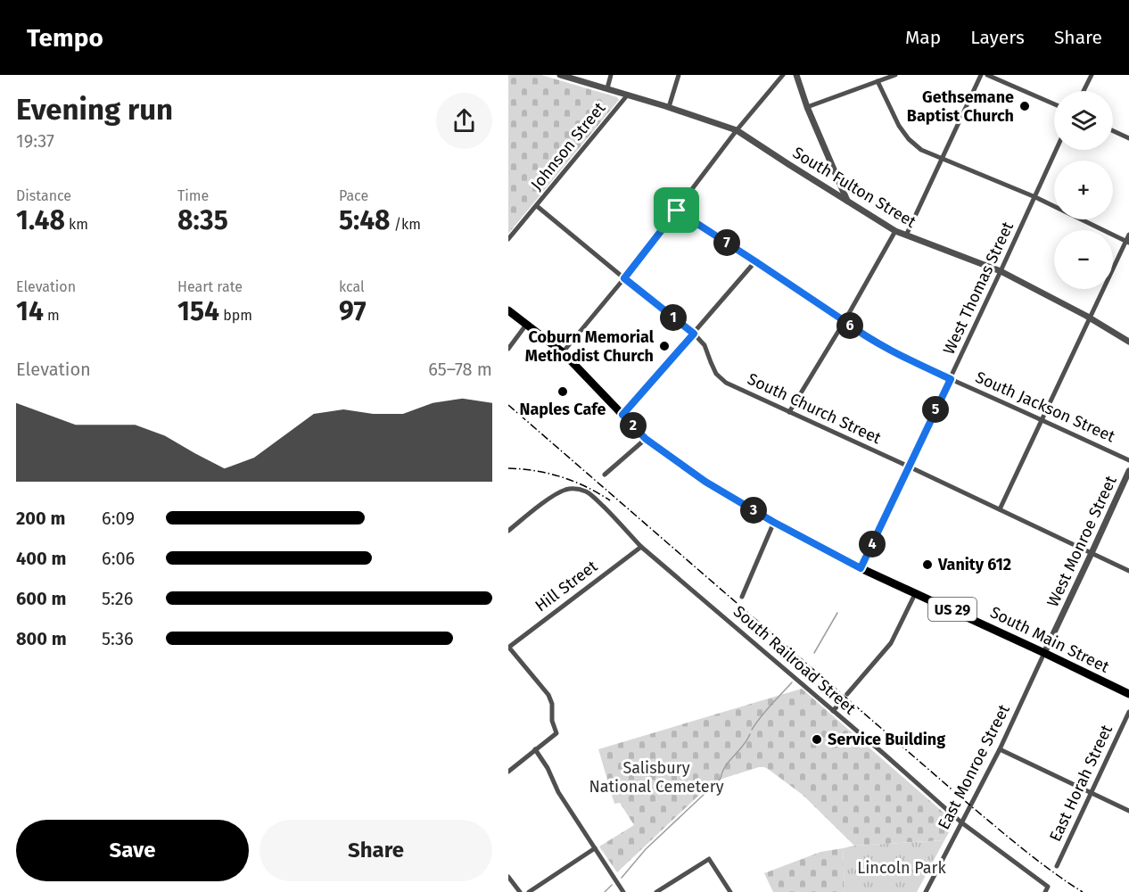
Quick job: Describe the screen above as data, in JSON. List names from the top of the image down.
{
  "streets": {
    "main road": ["US 29", "South Main Street"],
    "street": [
      "Johnson Street",
      "South Fulton Street",
      "West Thomas Street",
      "South Jackson Street",
      "South Church Street",
      "West Monroe Street",
      "Hill Street",
      "South Railroad Street",
      "East Monroe Street",
      "East Horah Street"
    ]
  },
  "crossings": [
    ["Johnson Street", "South Fulton Street"],
    ["Johnson Street", "South Church Street"],
    ["South Fulton Street", "West Thomas Street"],
    ["West Thomas Street", "South Jackson Street"],
    ["West Thomas Street", "South Church Street"],
    ["West Thomas Street", "South Main Street"],
    ["South Church Street", "West Monroe Street"],
    ["West Monroe Street", "South Main Street"],
    ["West Monroe Street", "East Monroe Street"],
    ["Hill Street", "South Railroad Street"],
    ["South Main Street", "East Monroe Street"],
    ["South Railroad Street", "East Monroe Street"]
  ],
  "parks": ["Salisbury National Cemetery", "Lincoln Park"],
  "places": [
    "Gethsemane Baptist Church",
    "Coburn Memorial Methodist Church",
    "Naples Cafe",
    "Vanity 612",
    "Service Building"
  ],
  "page": {
    "header": "Tempo",
    "nav": ["Map", "Layers", "Share"],
    "heading": ["Evening run", "19:37"],
    "map_buttons": ["+", "−"],
    "stats": [
      ["Distance", "1.48 km"],
      ["Time", "8:35"],
      ["Pace", "5:48 /km"],
      ["Elevation", "14 m"],
      ["Heart rate", "154 bpm"],
      ["kcal", "97"]
    ],
    "pins": [
      "7",
      "1",
      "6",
      "5",
      "2",
      "3",
      "4"
    ],
    "chart": ["Elevation", "65–78 m"],
    "list": [
      {
        "name": "200 m",
        "note": "6:09"
      },
      {
        "name": "400 m",
        "note": "6:06"
      },
      {
        "name": "600 m",
        "note": "5:26"
      },
      {
        "name": "800 m",
        "note": "5:36"
      }
    ],
    "buttons": ["Save", "Share"]
  }
}
